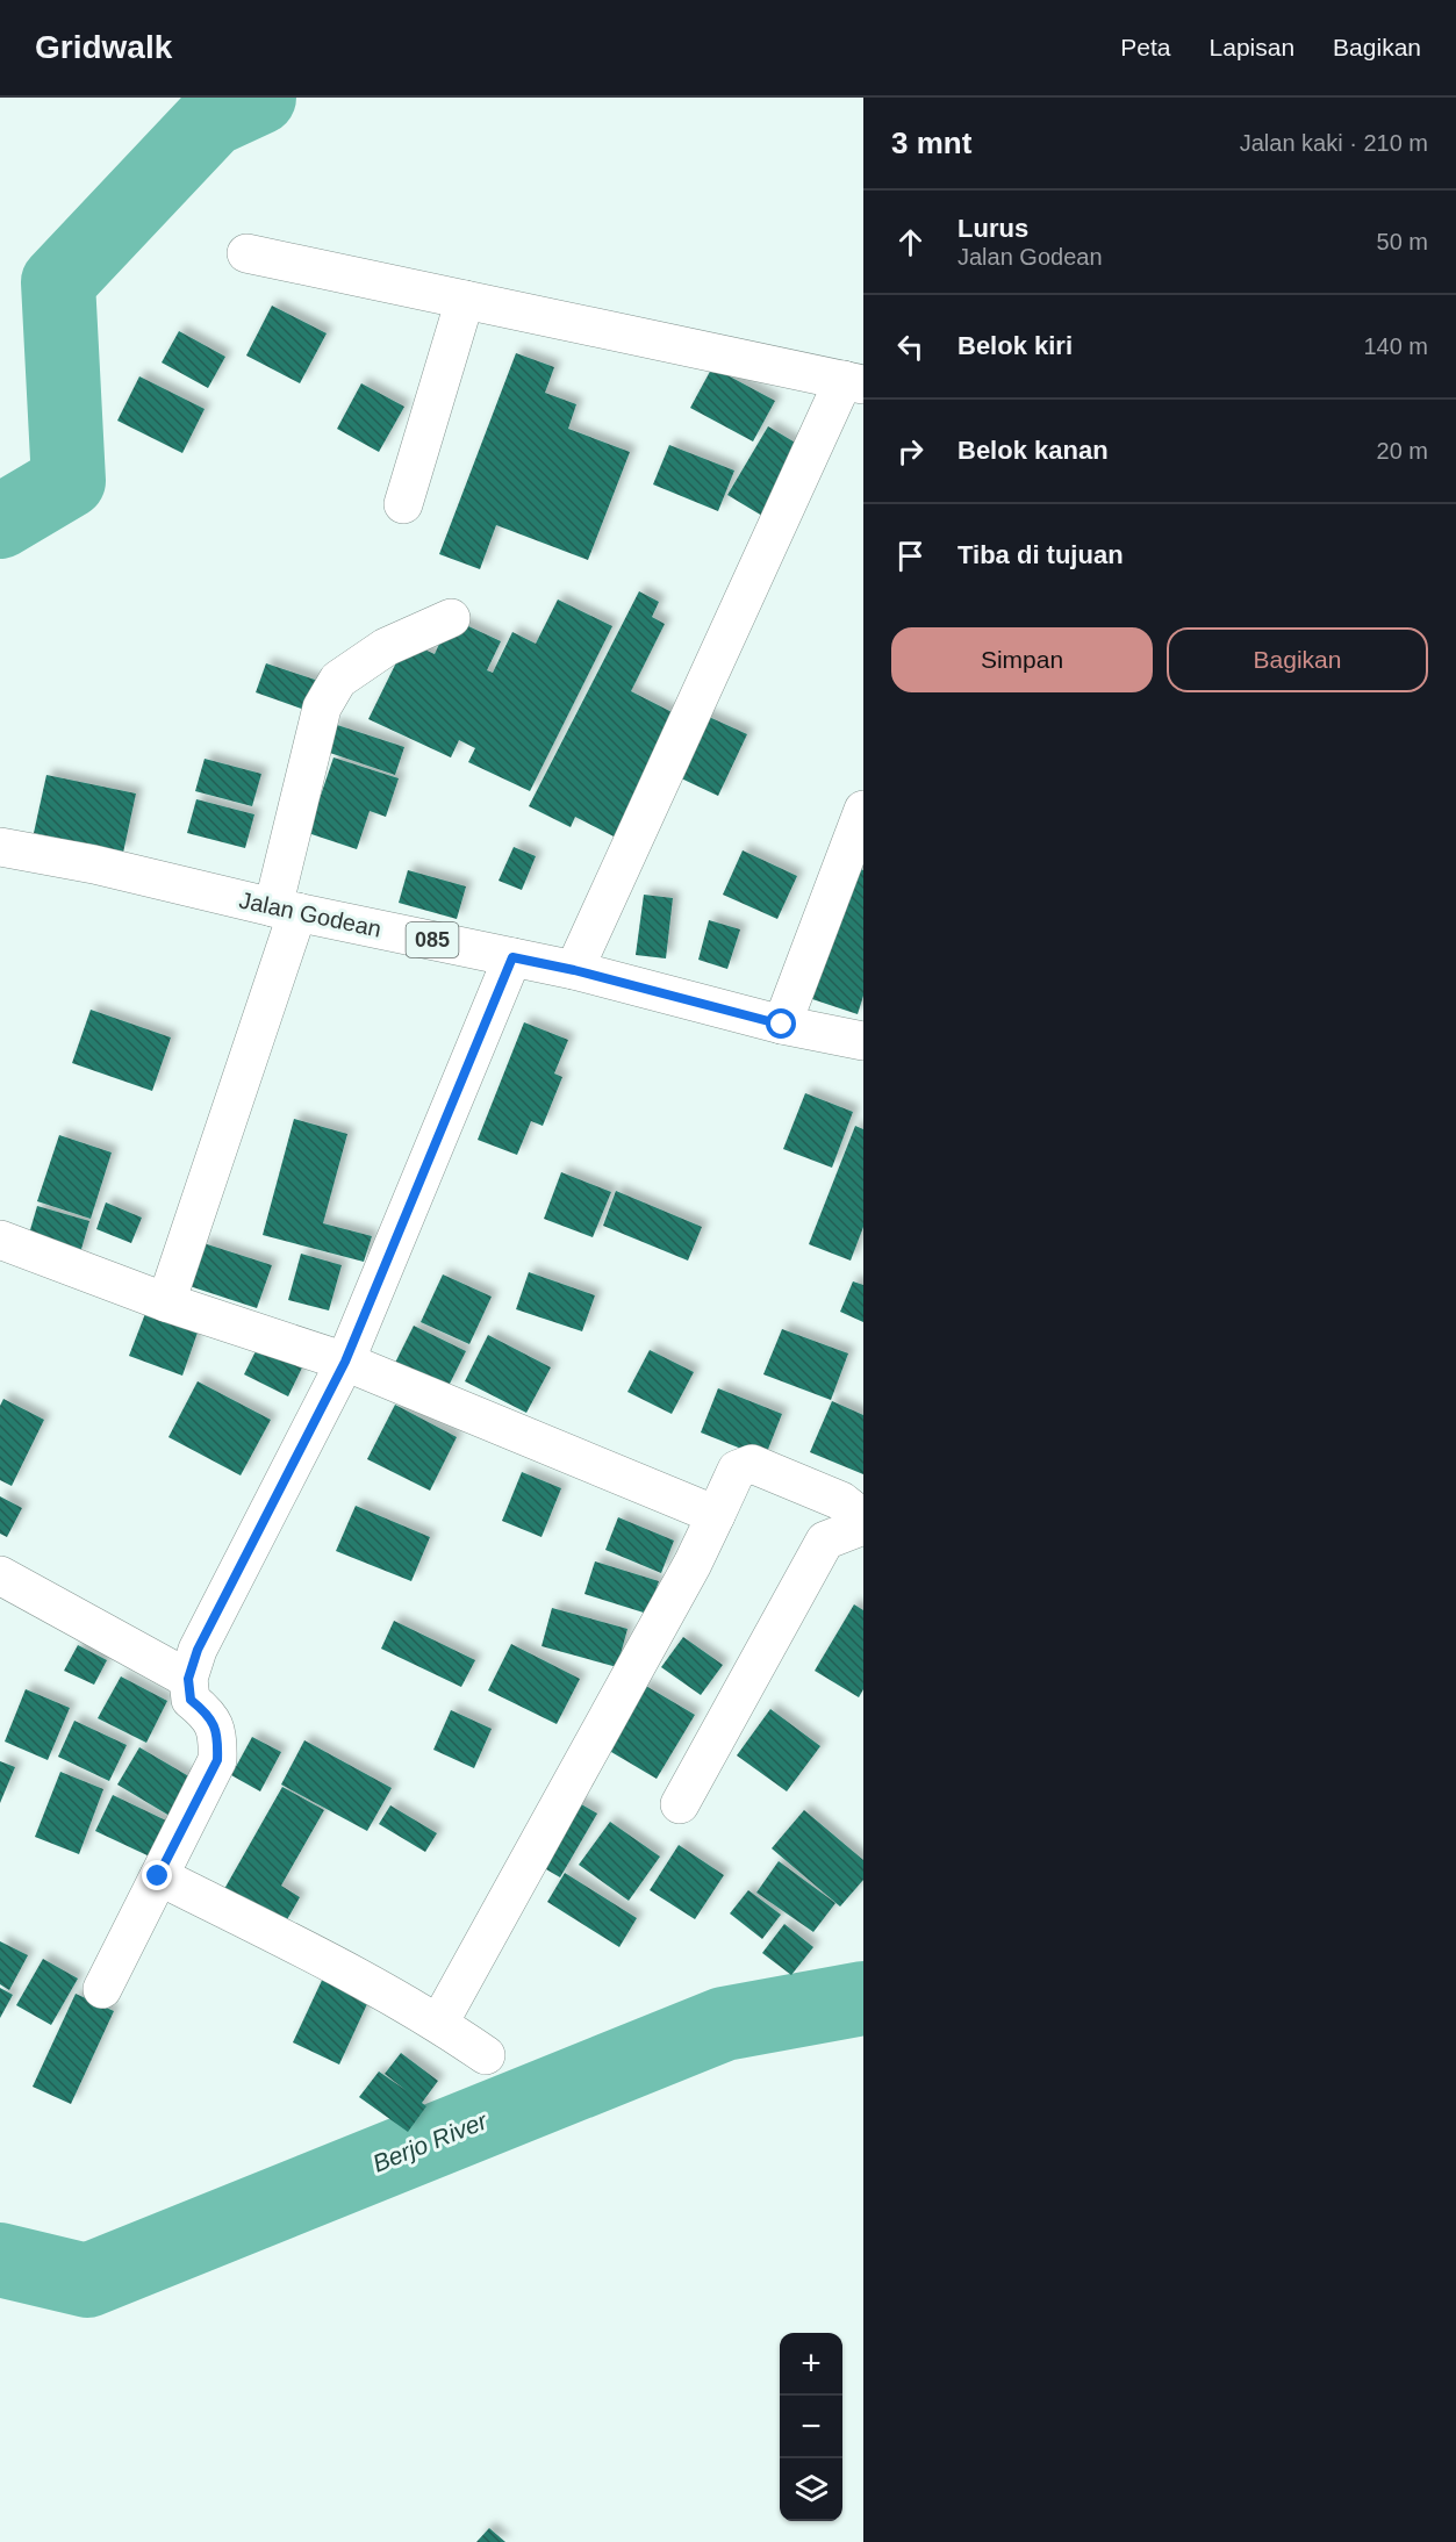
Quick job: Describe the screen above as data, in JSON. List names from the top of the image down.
{
  "streets": {
    "street": ["Jalan Godean", "085"]
  },
  "water": ["Berjo River"],
  "page": {
    "header": "Gridwalk",
    "nav": ["Peta", "Lapisan", "Bagikan"],
    "heading": ["3 mnt", "Jalan kaki · 210 m"],
    "list": [
      ["Lurus", "Jalan Godean", "50 m"],
      ["Belok kiri", "140 m"],
      ["Belok kanan", "20 m"],
      "Tiba di tujuan"
    ],
    "buttons": ["Simpan", "Bagikan"],
    "map_buttons": ["+", "−"]
  }
}
